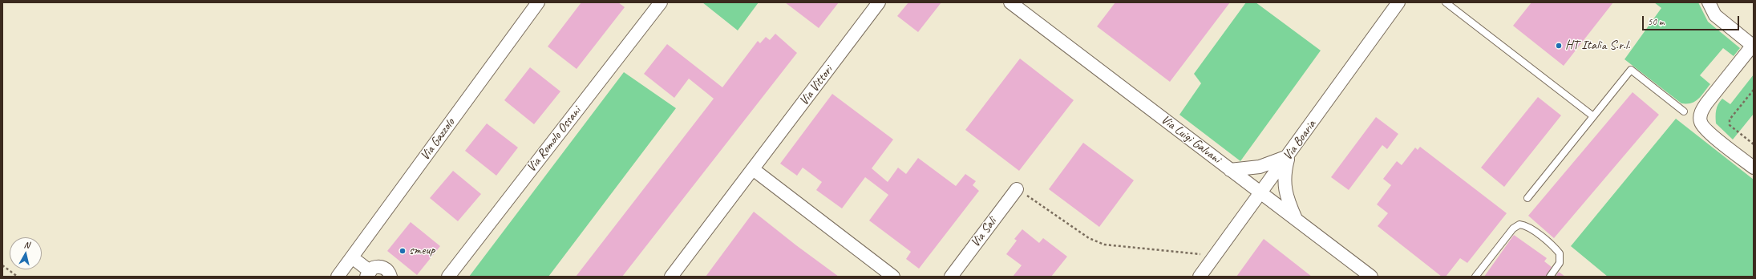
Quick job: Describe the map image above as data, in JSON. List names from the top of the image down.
{
  "streets": {
    "street": [
      "Via Vittori",
      "Via Gazzolo",
      "Via Romolo Ossani",
      "Via Luigi Galvani",
      "Via Boaria",
      "Via Sali"
    ]
  },
  "crossings": [
    ["Via Luigi Galvani", "Via Boaria"]
  ],
  "places": ["HT Italia S.r.l.", "smeup"],
  "scale_bar": "50 m",
  "north": "top"
}
